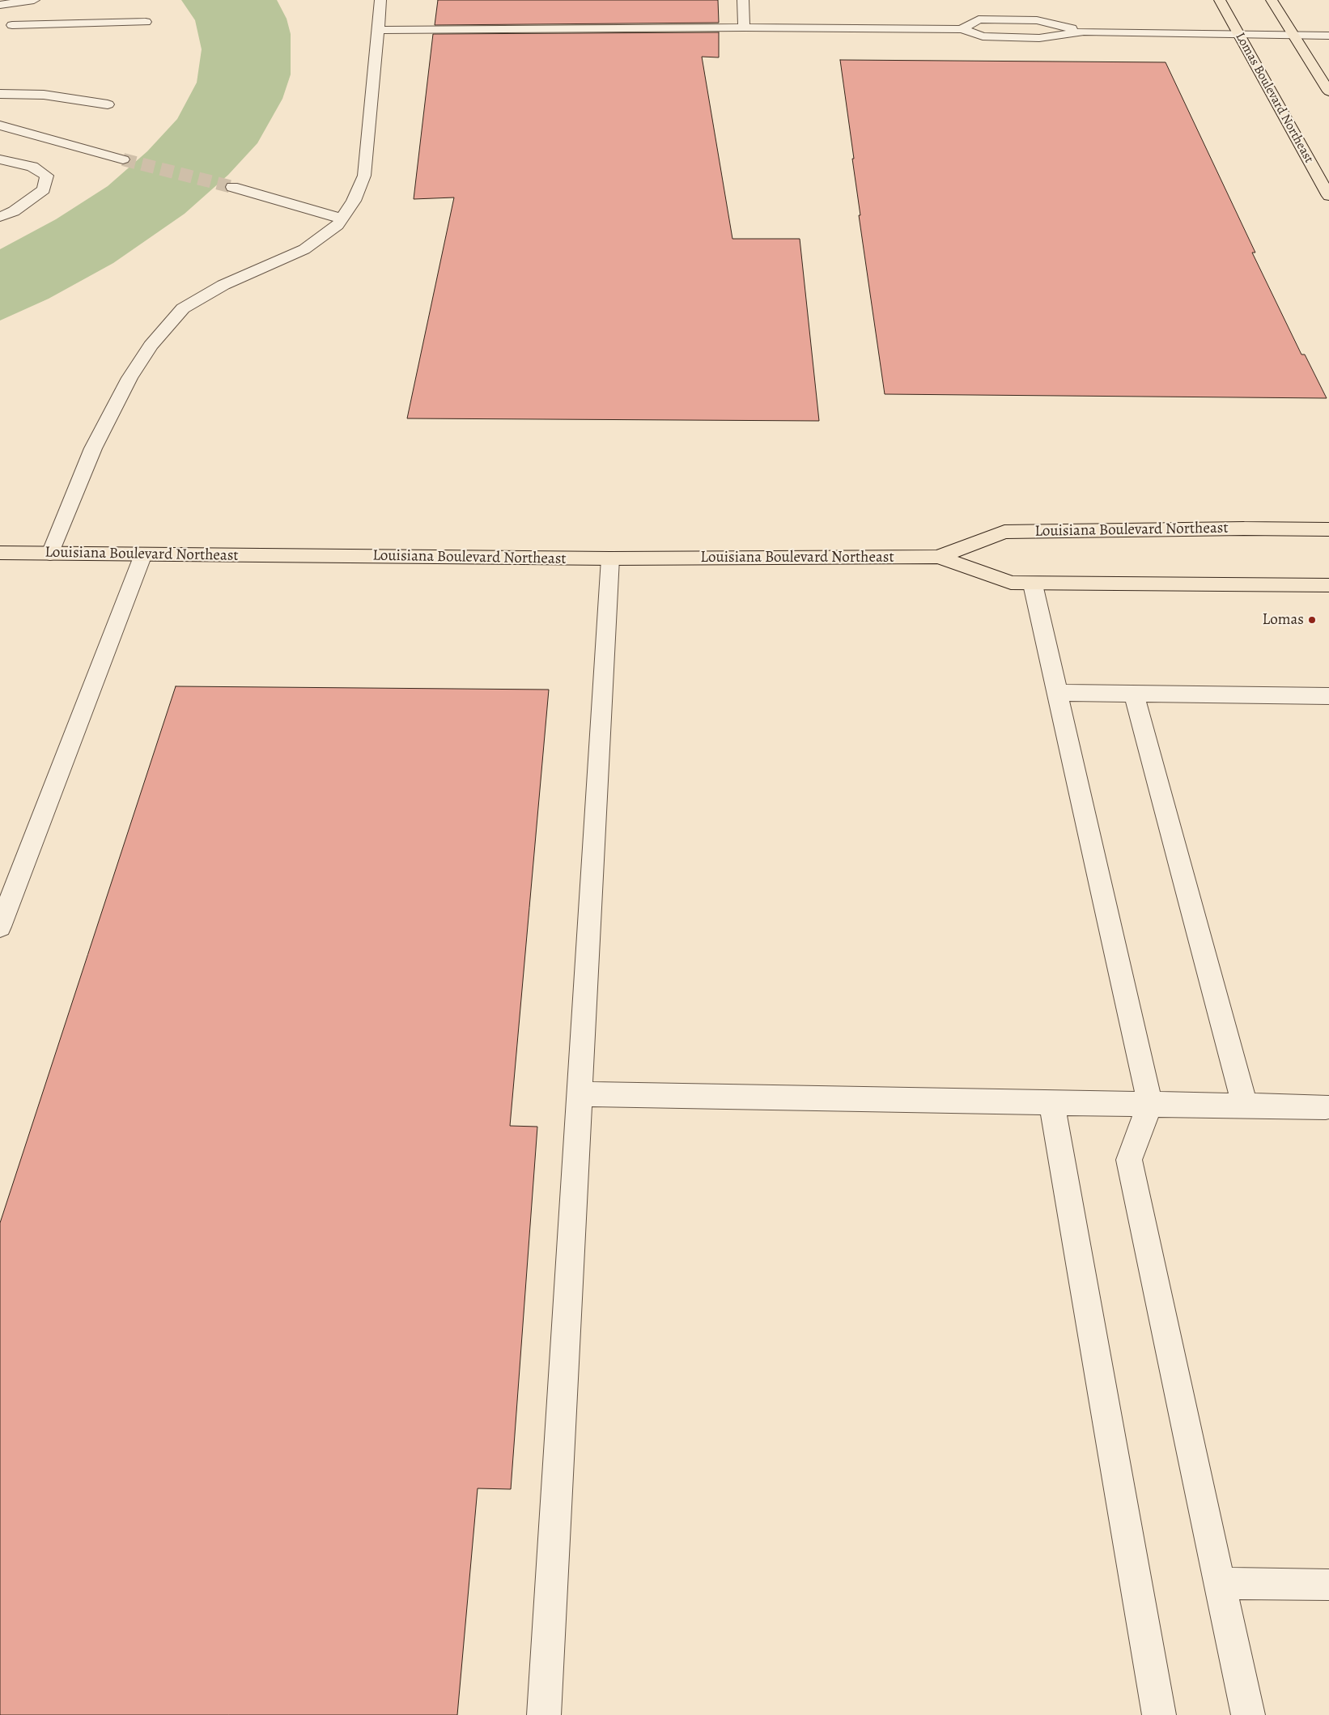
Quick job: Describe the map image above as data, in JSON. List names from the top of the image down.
{
  "streets": {
    "main road": ["Lomas Boulevard Northeast", "Louisiana Boulevard Northeast"]
  },
  "places": ["Lomas"]
}
